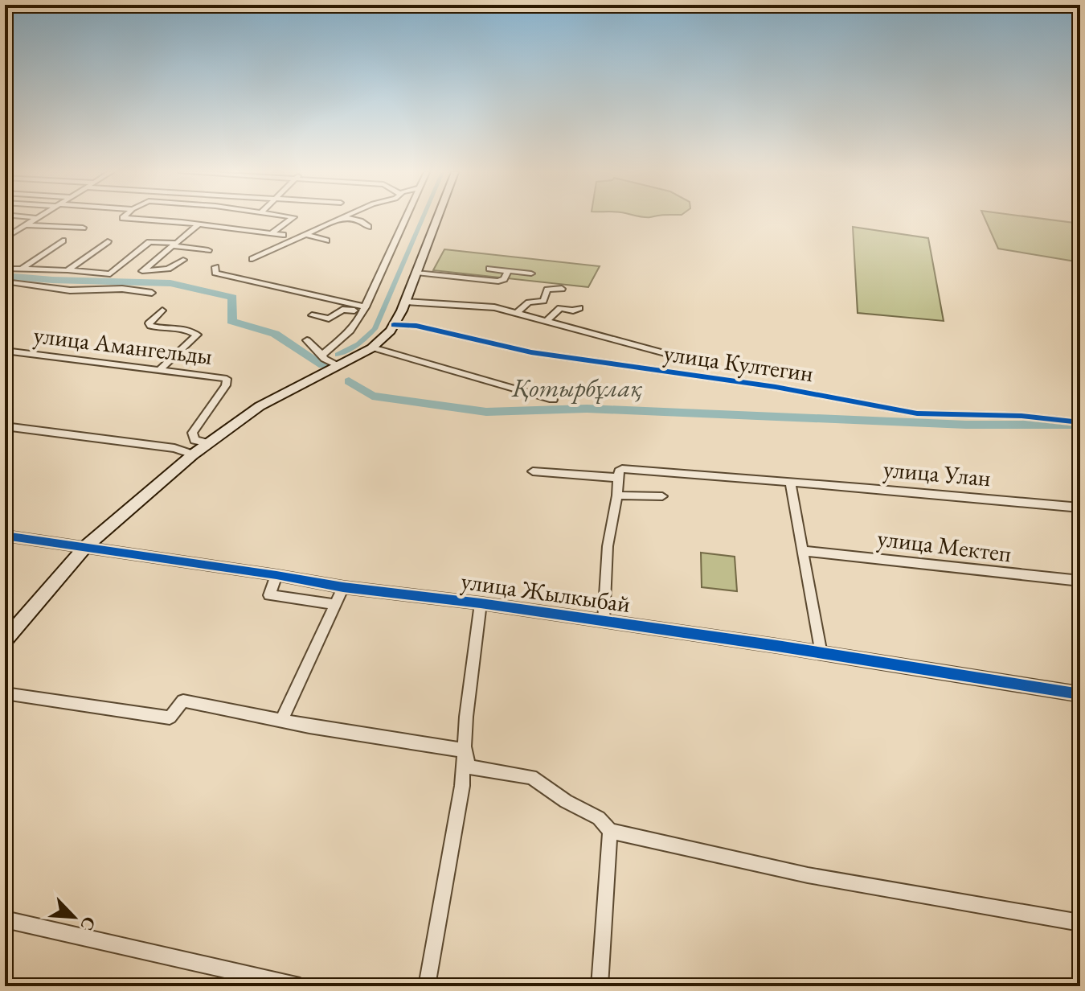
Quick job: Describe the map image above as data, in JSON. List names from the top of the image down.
{
  "streets": {
    "street": [
      "улица Амангельды",
      "улица Култегин",
      "улица Улан",
      "улица Мектеп",
      "улица Жылкыбай"
    ]
  },
  "water": ["Қотырбұлақ"],
  "north": "bottom right"
}
